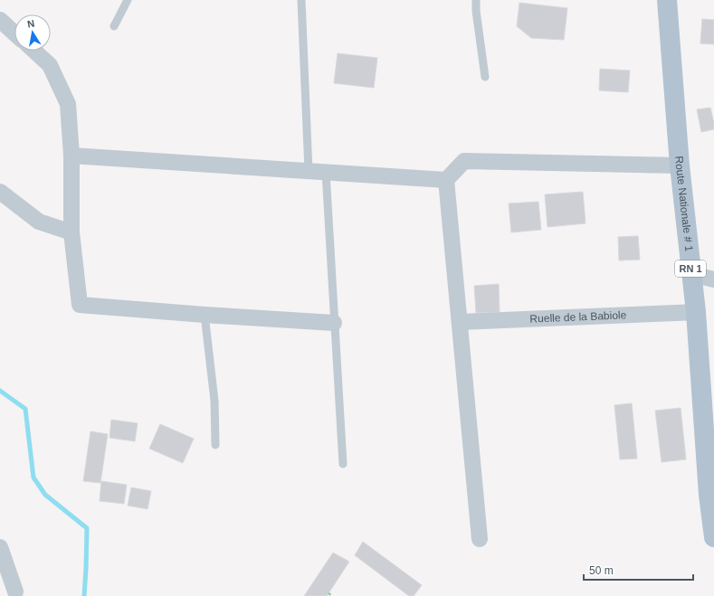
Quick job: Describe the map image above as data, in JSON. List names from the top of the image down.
{
  "streets": {
    "main road": ["Route Nationale # 1", "RN 1"],
    "street": ["Ruelle de la Babiole"]
  },
  "crossings": [
    ["Route Nationale # 1", "Ruelle de la Babiole"]
  ],
  "scale_bar": "50 m",
  "north": "top"
}
